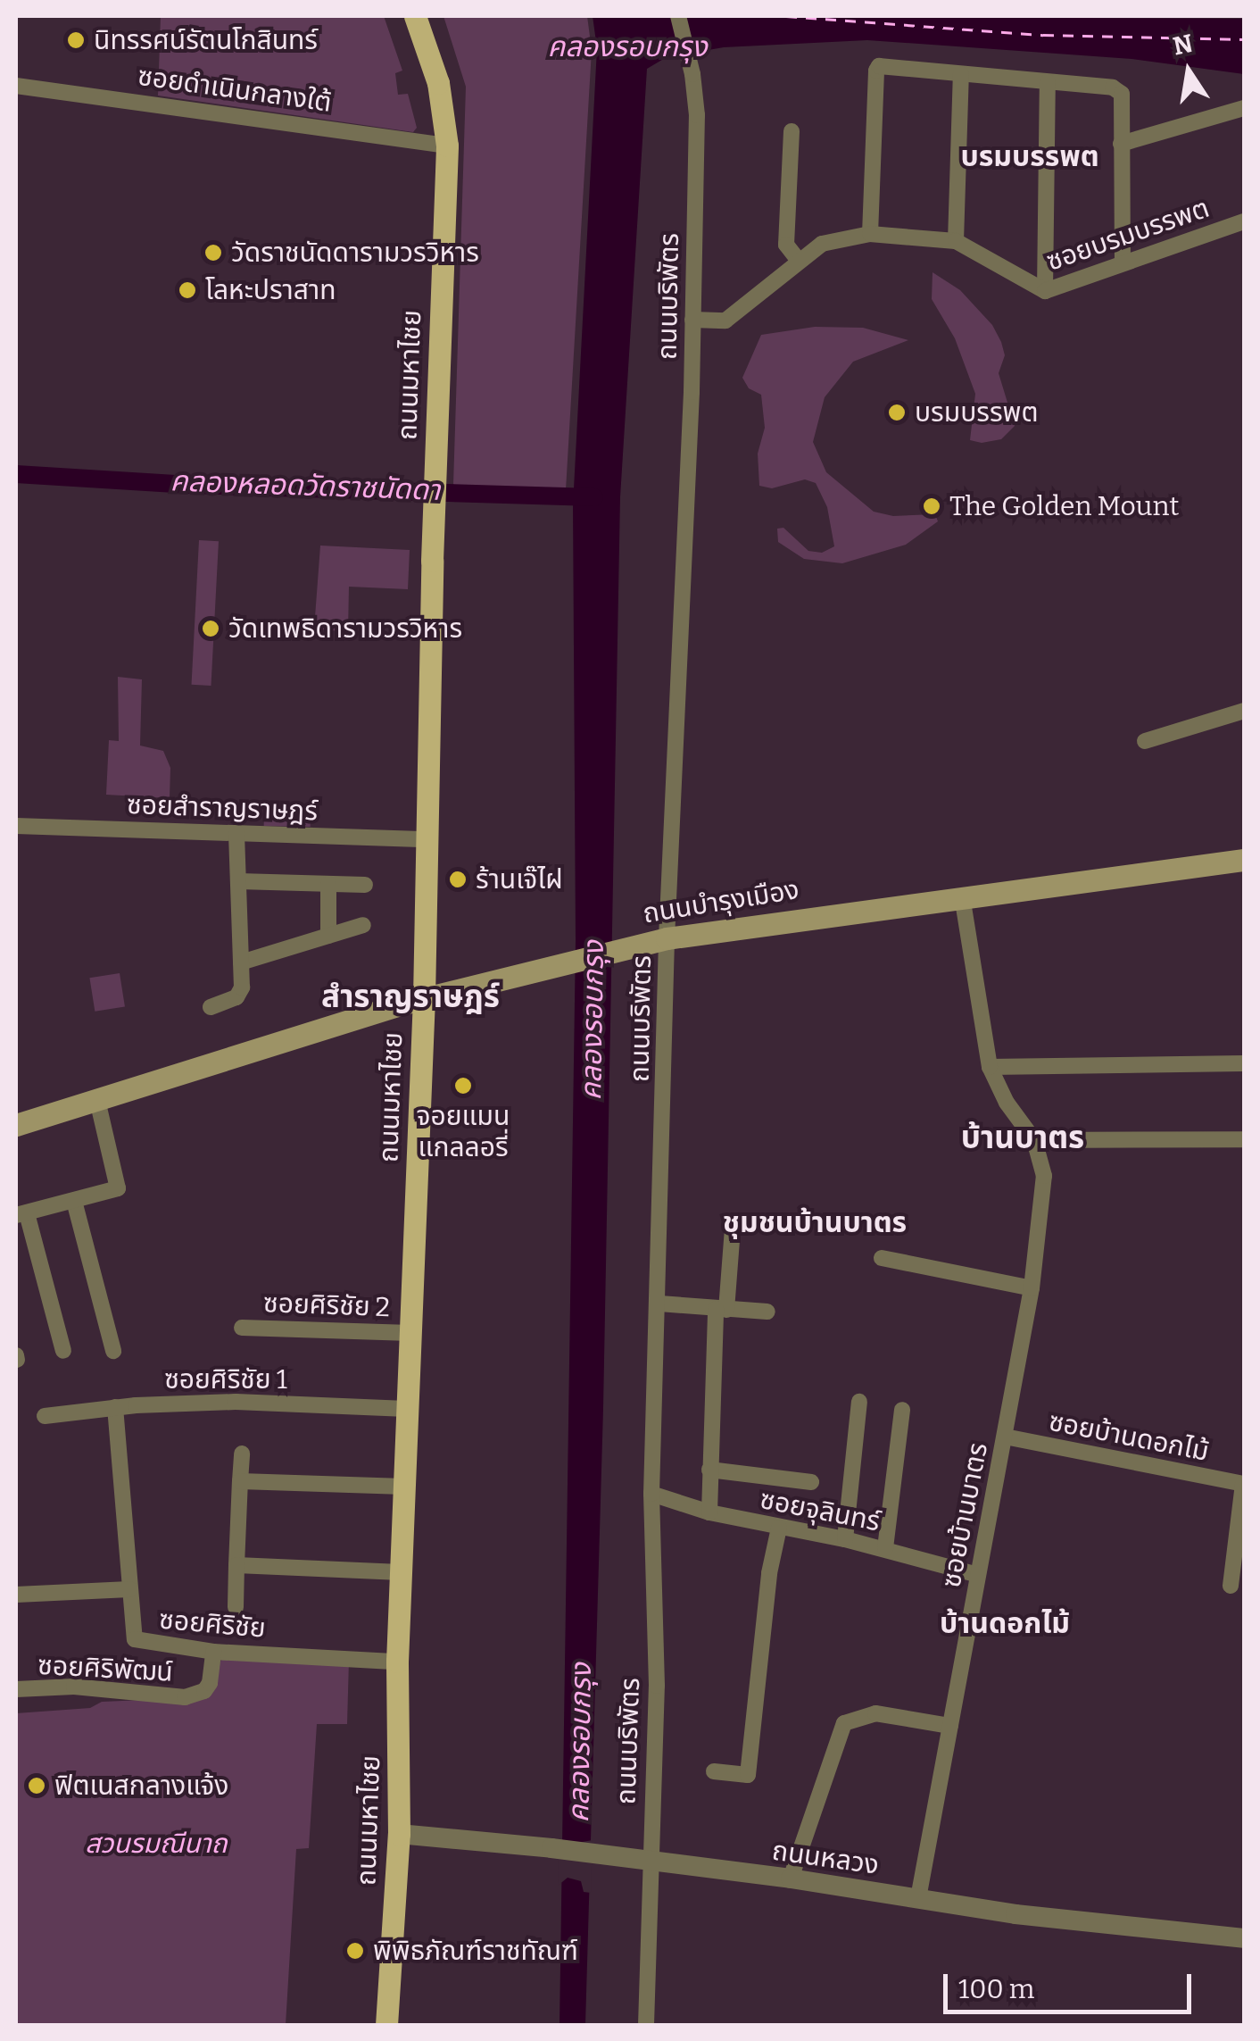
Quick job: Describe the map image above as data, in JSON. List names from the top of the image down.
{
  "streets": {
    "main road": ["ถนนมหาไชย", "ถนนบำรุงเมือง"],
    "street": [
      "ซอยดำเนินกลางใต้",
      "ซอยบรมบรรพต",
      "ถนนบริพัตร",
      "ซอยสำราญราษฎร์",
      "ซอยศิริชัย 2",
      "ซอยศิริชัย 1",
      "ซอยบ้านดอกไม้",
      "ซอยจุลินทร์",
      "ซอยบ้านบาตร",
      "ซอยศิริชัย",
      "ซอยศิริพัฒน์",
      "ถนนหลวง"
    ]
  },
  "crossings": [
    ["ซอยดำเนินกลางใต้", "ถนนมหาไชย"],
    ["ซอยบรมบรรพต", "ถนนบริพัตร"],
    ["ถนนบริพัตร", "ถนนบำรุงเมือง"],
    ["ถนนบริพัตร", "ซอยจุลินทร์"],
    ["ถนนบริพัตร", "ถนนหลวง"],
    ["ถนนมหาไชย", "ซอยสำราญราษฎร์"],
    ["ถนนมหาไชย", "ถนนบำรุงเมือง"],
    ["ถนนมหาไชย", "ซอยศิริชัย 2"],
    ["ถนนมหาไชย", "ซอยศิริชัย 1"],
    ["ถนนมหาไชย", "ซอยศิริชัย"],
    ["ถนนมหาไชย", "ถนนหลวง"],
    ["ถนนบำรุงเมือง", "ซอยบ้านบาตร"],
    ["ซอยบ้านดอกไม้", "ซอยบ้านบาตร"],
    ["ซอยจุลินทร์", "ซอยบ้านบาตร"],
    ["ซอยบ้านบาตร", "ถนนหลวง"],
    ["ซอยศิริชัย", "ซอยศิริพัฒน์"]
  ],
  "districts": [
    "บรมบรรพต",
    "สำราญราษฎร์",
    "บ้านบาตร",
    "ชุมชนบ้านบาตร",
    "บ้านดอกไม้"
  ],
  "water": ["คลองรอบกรุง", "คลองหลอดวัดราชนัดดา"],
  "parks": ["สวนรมณีนาถ"],
  "places": [
    "นิทรรศน์รัตนโกสินทร์",
    "วัดราชนัดดารามวรวิหาร",
    "โลหะปราสาท",
    "บรมบรรพต",
    "The Golden Mount",
    "วัดเทพธิดารามวรวิหาร",
    "ร้านเจ๊ไฝ",
    "จอยแมน แกลลอรี่",
    "ฟิตเนสกลางแจ้ง",
    "พิพิธภัณฑ์ราชทัณฑ์"
  ],
  "scale_bar": "100 m",
  "north": "top"
}
